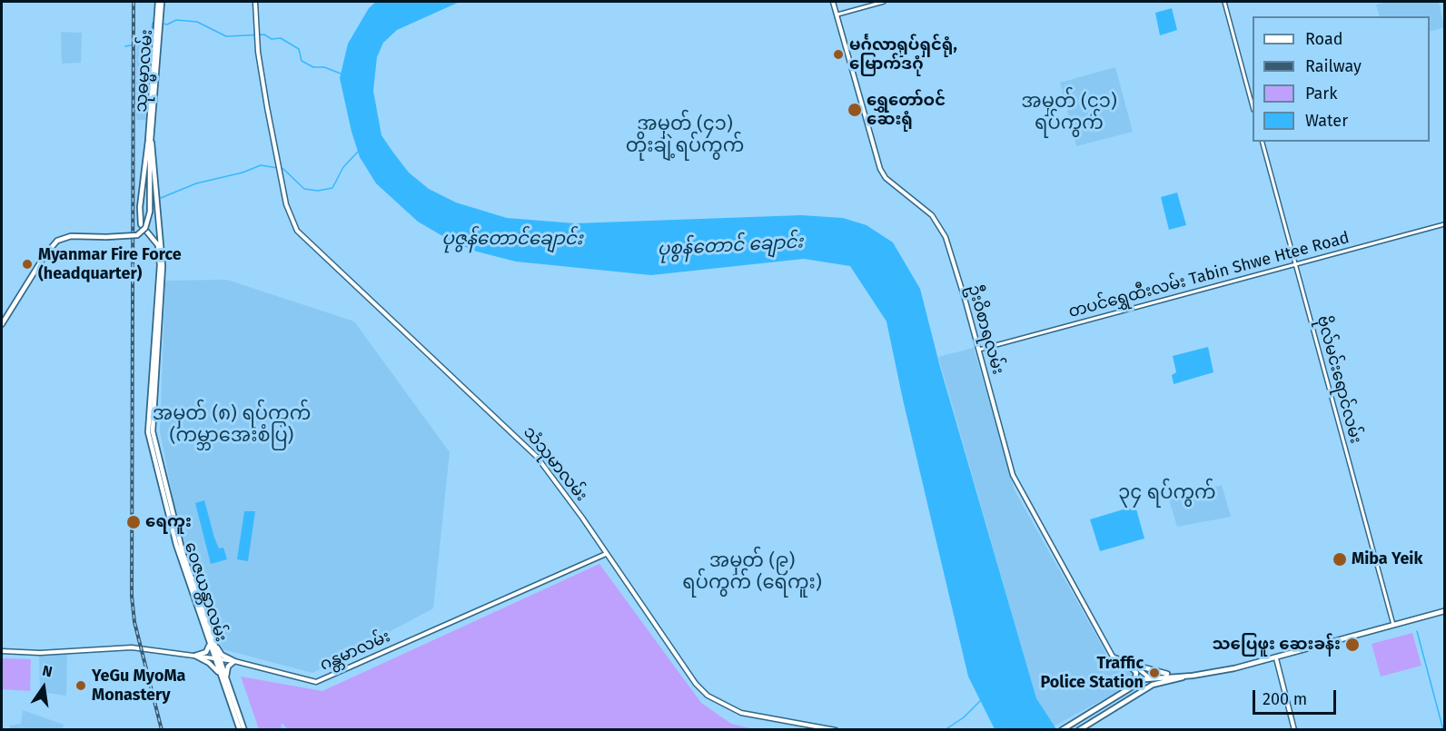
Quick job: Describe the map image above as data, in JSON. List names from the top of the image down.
{
  "streets": {
    "main road": [
      "သုဓမ္မာလမ်း",
      "ဦးဝိစာရလမ်း",
      "သံသုမာလမ်း",
      "ဝေဇယန္တာလမ်း",
      "ဂန္တမာလမ်း"
    ],
    "street": ["တပင်ရွှေထီးလမ်း Tabin Shwe Htee Road", "ဗိုလ်မင်းရောင်လမ်း"]
  },
  "crossings": [
    ["သုဓမ္မာလမ်း", "ဝေဇယန္တာလမ်း"],
    ["တပင်ရွှေထီးလမ်း Tabin Shwe Htee Road", "ဦးဝိစာရလမ်း"],
    ["တပင်ရွှေထီးလမ်း Tabin Shwe Htee Road", "ဗိုလ်မင်းရောင်လမ်း"],
    ["သံသုမာလမ်း", "ဂန္တမာလမ်း"],
    ["ဝေဇယန္တာလမ်း", "ဂန္တမာလမ်း"]
  ],
  "districts": [
    "အမှတ် (၄၁) ရပ်ကွက်",
    "အမှတ် (၄၁) တိုးချဲ့ရပ်ကွက်",
    "အမှတ် (၈) ရပ်ကွက် (ကမ္ဘာအေးစံပြ)",
    "၃၄ ရပ်ကွက်",
    "အမှတ် (၉) ရပ်ကွက် (ရေကူး)"
  ],
  "water": ["ပုဇွန်တောင်ချောင်း", "ပုစွန်တောင် ချောင်း"],
  "places": [
    "မင်္ဂလာရုပ်ရှင်ရုံ, မြောက်ဒဂုံ",
    "ရွှေတော်ဝင် ဆေးရုံ",
    "Myanmar Fire Force (headquarter)",
    "ရေကူး",
    "Miba Yeik",
    "သပြေဖူး ဆေးခန်း",
    "Traffic Police Station",
    "YeGu MyoMa Monastery"
  ],
  "legend": [
    "Road",
    "Railway",
    "Park",
    "Water"
  ],
  "scale_bar": "200 m",
  "north": "top"
}
